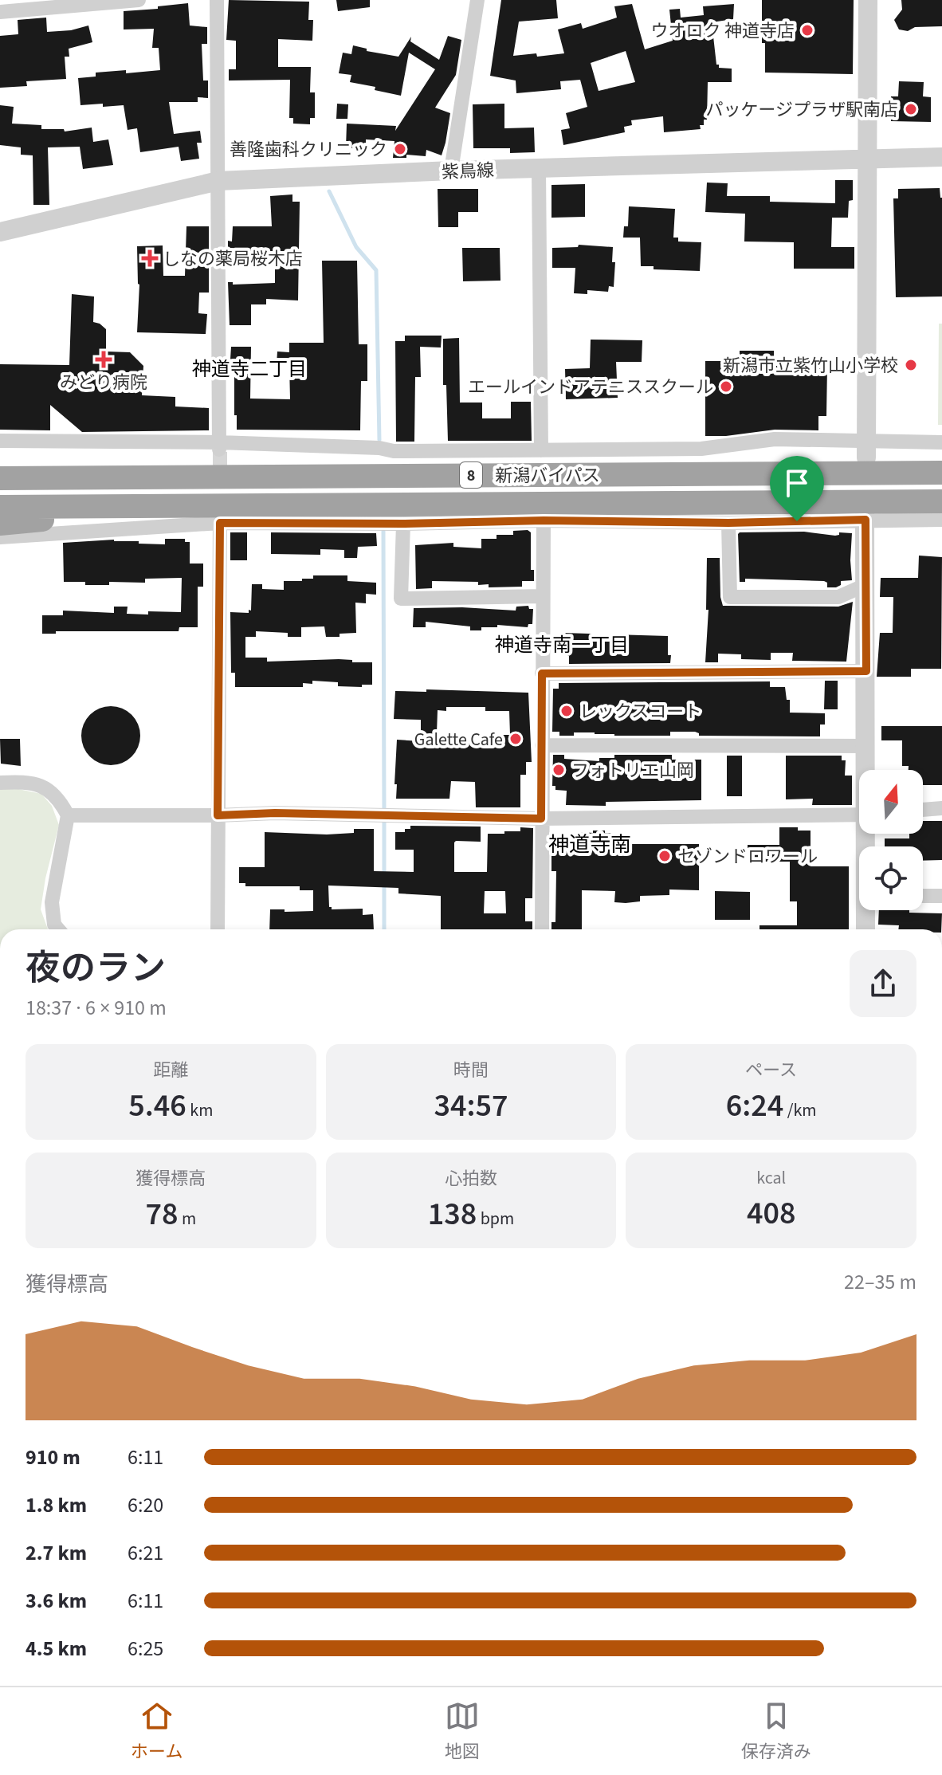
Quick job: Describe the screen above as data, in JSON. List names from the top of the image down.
{
  "streets": {
    "highway": ["8", "新潟バイパス"],
    "street": ["紫鳥線"]
  },
  "districts": ["神道寺二丁目", "神道寺南一丁目", "神道寺南"],
  "places": {
    "other": [
      "ウオロク 神道寺店",
      "パッケージプラザ駅南店",
      "善隆歯科クリニック",
      "新潟市立紫竹山小学校",
      "エールインドアテニススクール",
      "レックスコート",
      "Galette Cafe",
      "フォトリエ山岡",
      "セゾンドロワール"
    ],
    "health": ["しなの薬局桜木店", "みどり病院"]
  },
  "north": "top",
  "page": {
    "heading": ["夜のラン", "18:37 · 6 × 910 m"],
    "stats": [
      ["距離", "5.46 km"],
      ["時間", "34:57"],
      ["ペース", "6:24 /km"],
      ["獲得標高", "78 m"],
      ["心拍数", "138 bpm"],
      ["kcal", "408"]
    ],
    "chart": ["獲得標高", "22–35 m"],
    "list": [
      {
        "name": "910 m",
        "note": "6:11"
      },
      {
        "name": "1.8 km",
        "note": "6:20"
      },
      {
        "name": "2.7 km",
        "note": "6:21"
      },
      {
        "name": "3.6 km",
        "note": "6:11"
      },
      {
        "name": "4.5 km",
        "note": "6:25"
      }
    ],
    "tabs": ["ホーム", "地図", "保存済み"]
  }
}
